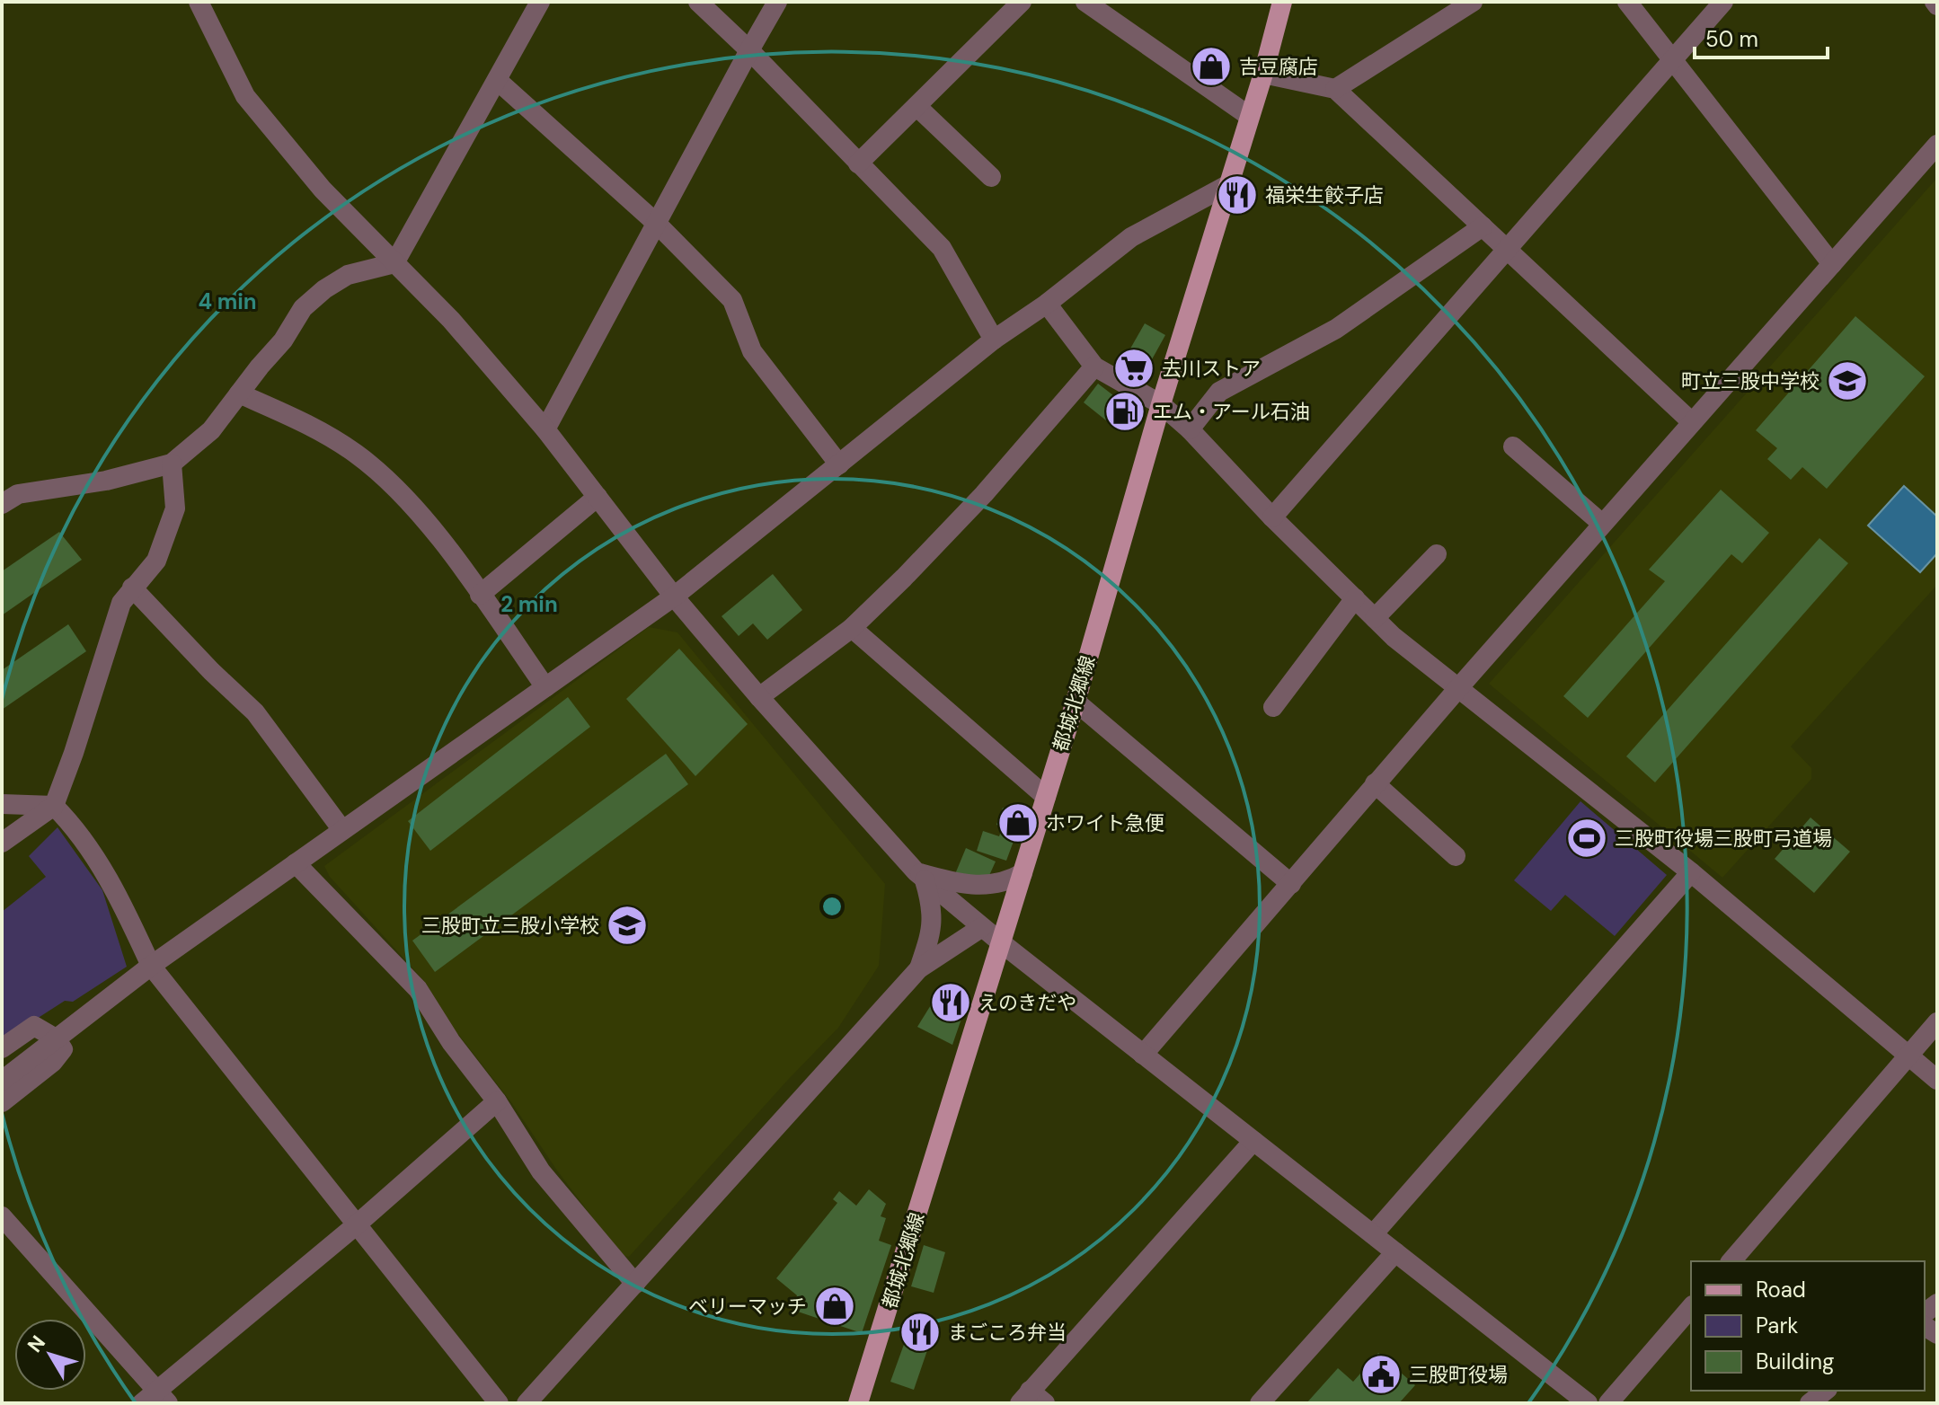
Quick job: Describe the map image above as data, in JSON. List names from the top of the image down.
{
  "streets": {
    "main road": ["都城北郷線"]
  },
  "places": {
    "shop": ["吉豆腐店", "ホワイト急便", "ベリーマッチ"],
    "restaurant": ["福栄生餃子店", "えのきだや", "まごころ弁当"],
    "supermarket": ["去川ストア"],
    "school or university": ["町立三股中学校", "三股町立三股小学校"],
    "fuel station": ["エム・アール石油"],
    "sports": ["三股町役場三股町弓道場"],
    "public building": ["三股町役場"]
  },
  "legend": ["Road", "Park", "Building"],
  "scale_bar": "50 m",
  "north": "top left",
  "rings": ["4 min", "2 min"]
}
